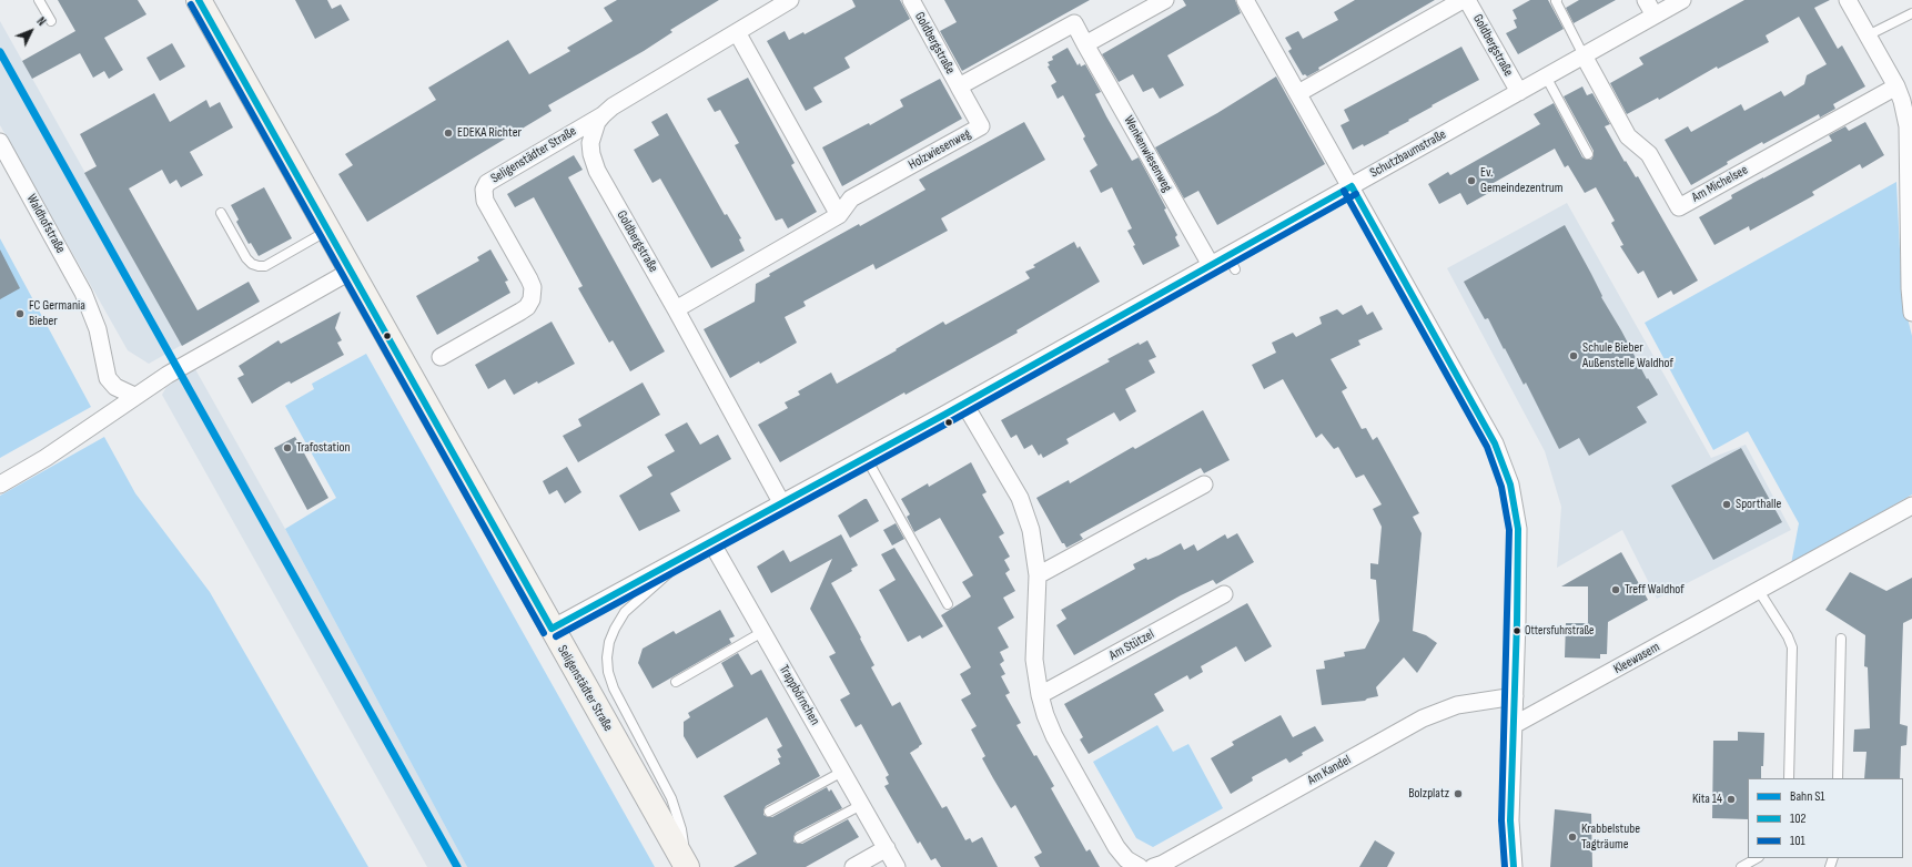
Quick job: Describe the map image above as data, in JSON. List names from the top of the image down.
{
  "streets": {
    "street": [
      "Goldbergstraße",
      "Holzwiesenweg",
      "Wenkenwiesenweg",
      "Schutzbaumstraße",
      "Seligenstädter Straße",
      "Am Michelsee",
      "Waldhofstraße",
      "Am Stützel",
      "Kleewasem",
      "Trappbörnchen",
      "Am Kandel"
    ]
  },
  "crossings": [
    ["Goldbergstraße", "Holzwiesenweg"],
    ["Goldbergstraße", "Schutzbaumstraße"],
    ["Goldbergstraße", "Seligenstädter Straße"],
    ["Wenkenwiesenweg", "Schutzbaumstraße"],
    ["Schutzbaumstraße", "Seligenstädter Straße"],
    ["Schutzbaumstraße", "Am Michelsee"],
    ["Schutzbaumstraße", "Trappbörnchen"]
  ],
  "places": [
    "EDEKA Richter",
    "Ev. Gemeindezentrum",
    "FC Germania Bieber",
    "Schule Bieber Außenstelle Waldhof",
    "Trafostation",
    "Sporthalle",
    "Treff Waldhof",
    "Ottersfuhrstraße",
    "Bolzplatz",
    "Kita 14",
    "Krabbelstube Tagträume"
  ],
  "lines": ["transit line 102", "transit line 101", "rail line S1"],
  "legend": ["Bahn S1", "102", "101"],
  "north": "top right"
}
